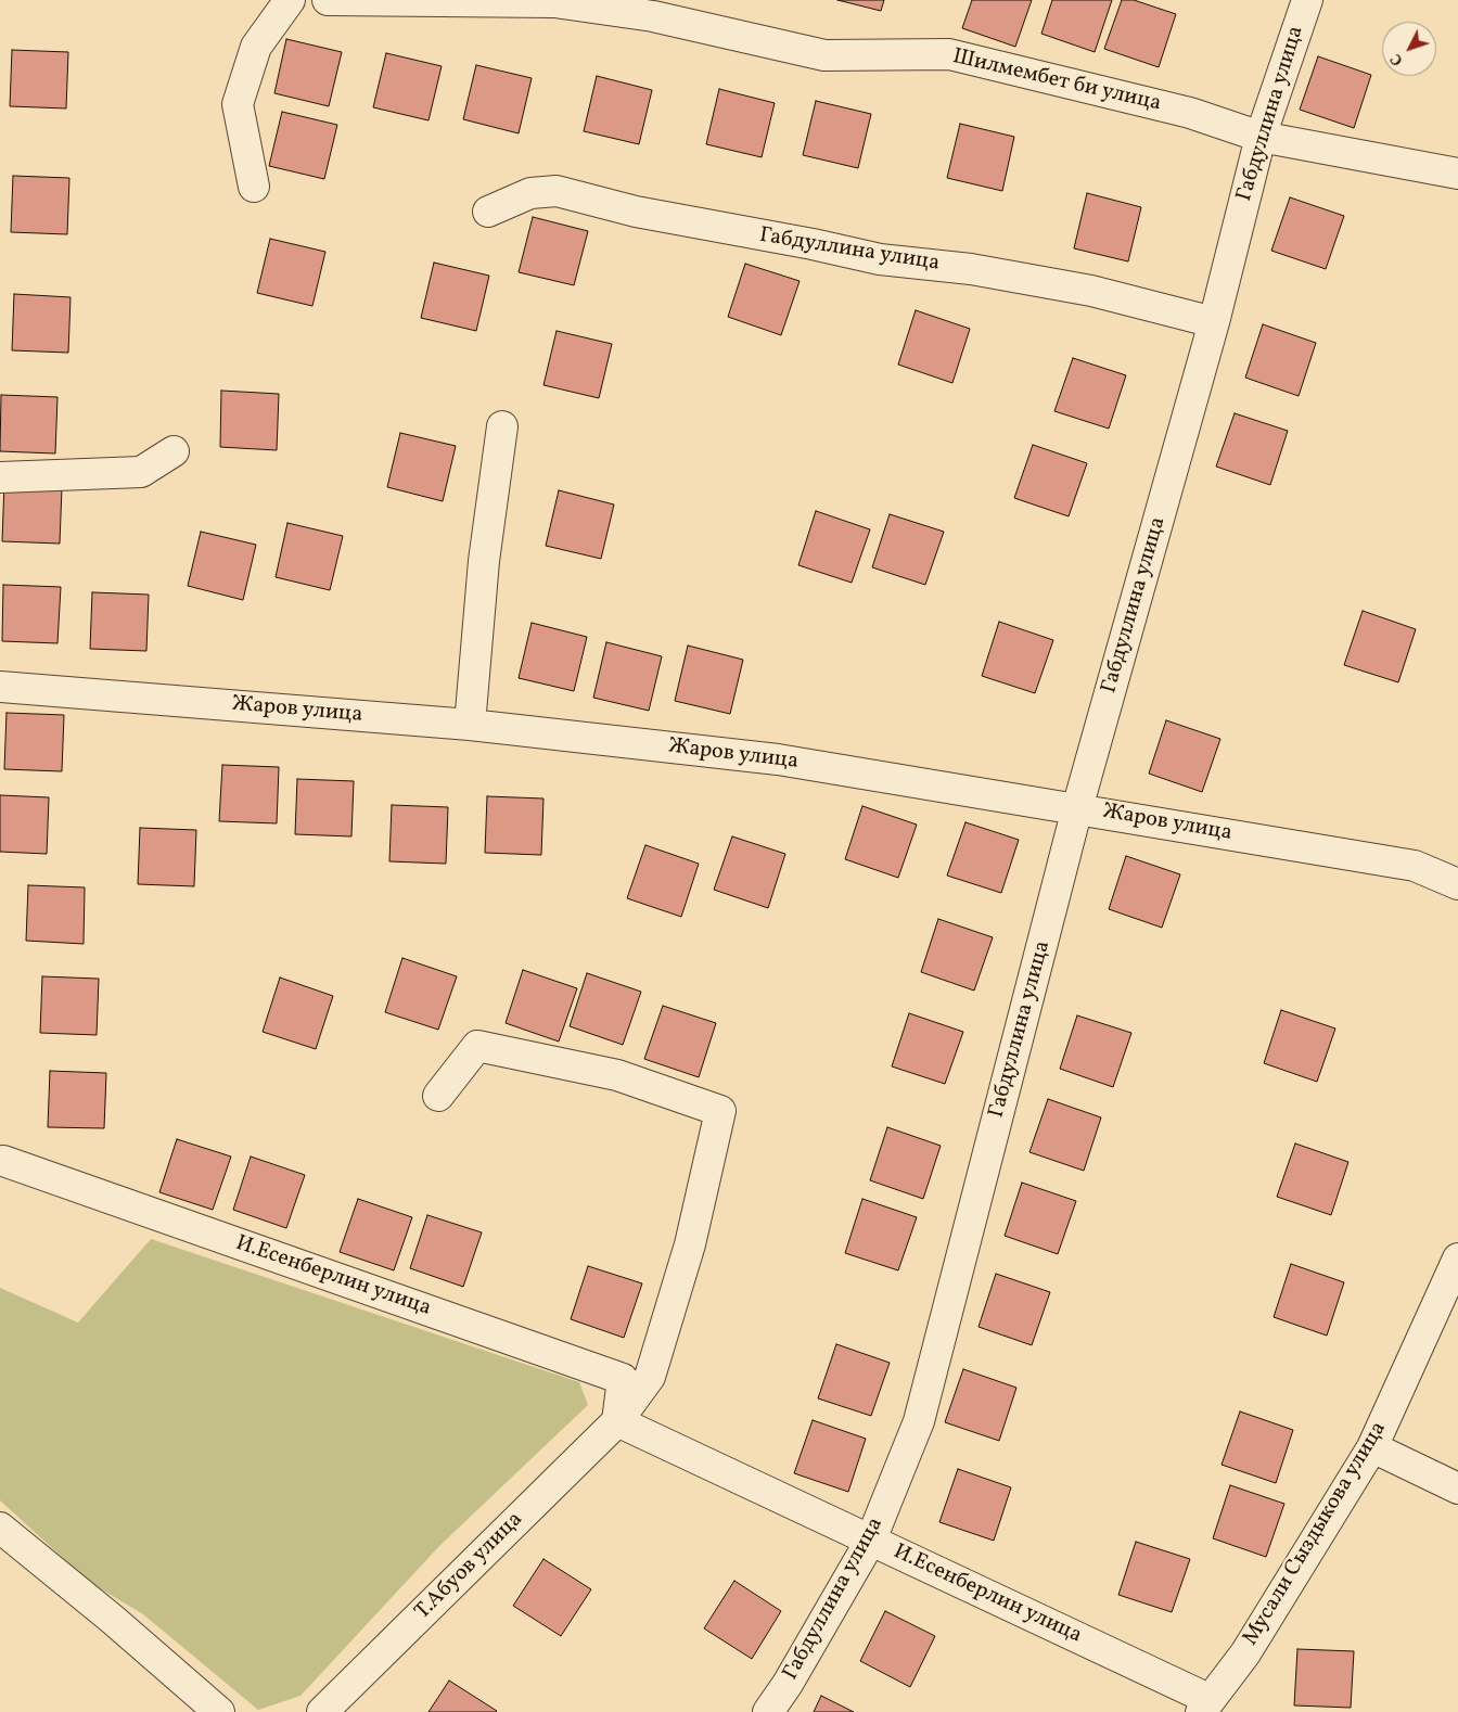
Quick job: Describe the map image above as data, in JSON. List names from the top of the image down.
{
  "streets": {
    "street": [
      "Шилмембет би улица",
      "Габдуллина улица",
      "Жаров улица",
      "И.Есенберлин улица",
      "Мусали Сыздыкова улица",
      "Т.Абуов улица"
    ]
  },
  "crossings": [
    ["Шилмембет би улица", "Габдуллина улица"],
    ["Габдуллина улица", "Жаров улица"],
    ["Габдуллина улица", "И.Есенберлин улица"],
    ["И.Есенберлин улица", "Мусали Сыздыкова улица"],
    ["И.Есенберлин улица", "Т.Абуов улица"]
  ],
  "north": "bottom left"
}
